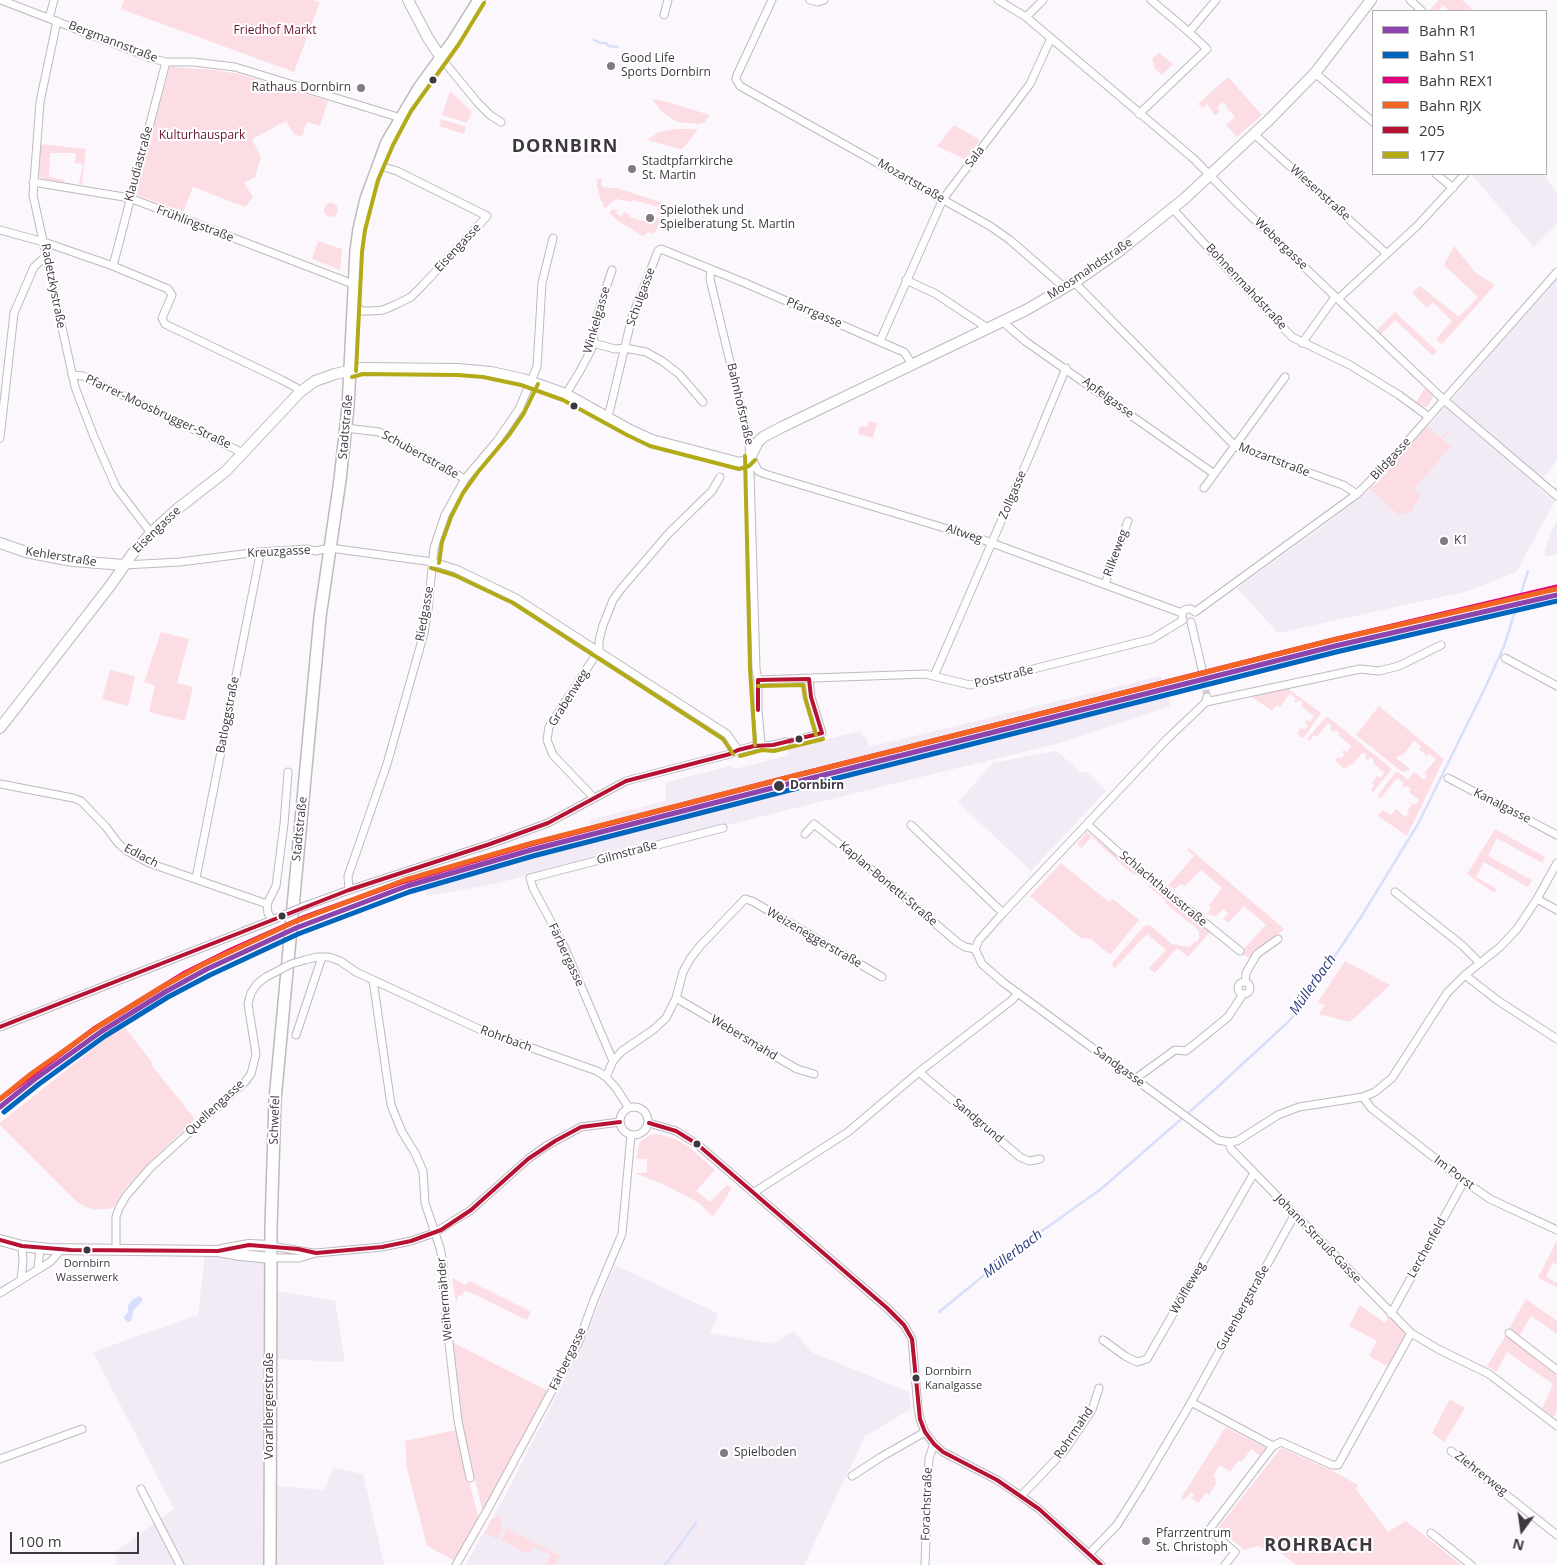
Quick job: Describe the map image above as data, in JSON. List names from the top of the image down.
{
  "streets": {
    "main road": ["Stadtstraße", "Schwefel", "Vorarlbergerstraße"],
    "street": [
      "Bergmannstraße",
      "Sala",
      "Klaudiastraße",
      "Mozartstraße",
      "Wiesenstraße",
      "Frühlingstraße",
      "Webergasse",
      "Eisengasse",
      "Moosmahdstraße",
      "Radetzkystraße",
      "Bohnenmahdstraße",
      "Schulgasse",
      "Pfarrgasse",
      "Winkelgasse",
      "Apfelgasse",
      "Bahnhofstraße",
      "Pfarrer-Moosbrugger-Straße",
      "Schubertstraße",
      "Bildgasse",
      "Zollgasse",
      "Altweg",
      "Kreuzgasse",
      "Rilkeweg",
      "Kehlerstraße",
      "Riedgasse",
      "Poststraße",
      "Grabenweg",
      "Batloggstraße",
      "Kanalgasse",
      "Gilmstraße",
      "Edlach",
      "Kaplan-Bonetti-Straße",
      "Schlachthausstraße",
      "Weizeneggerstraße",
      "Färbergasse",
      "Webersmahd",
      "Rohrbach",
      "Sandgasse",
      "Quellengasse",
      "Sandgrund",
      "Im Porst",
      "Johann-Strauß-Gasse",
      "Lerchenfeld",
      "Wölfleweg",
      "Weihermähder",
      "Gutenbergstraße",
      "Rohrmahd",
      "Ziehrerweg",
      "Forachstraße"
    ]
  },
  "crossings": [
    ["Bergmannstraße", "Klaudiastraße"],
    ["Bergmannstraße", "Radetzkystraße"],
    ["Bergmannstraße", "Stadtstraße"],
    ["Sala", "Mozartstraße"],
    ["Sala", "Webergasse"],
    ["Sala", "Pfarrgasse"],
    ["Klaudiastraße", "Frühlingstraße"],
    ["Mozartstraße", "Moosmahdstraße"],
    ["Mozartstraße", "Bildgasse"],
    ["Wiesenstraße", "Moosmahdstraße"],
    ["Frühlingstraße", "Radetzkystraße"],
    ["Frühlingstraße", "Stadtstraße"],
    ["Webergasse", "Moosmahdstraße"],
    ["Webergasse", "Bildgasse"],
    ["Eisengasse", "Moosmahdstraße"],
    ["Eisengasse", "Radetzkystraße"],
    ["Eisengasse", "Schulgasse"],
    ["Eisengasse", "Winkelgasse"],
    ["Eisengasse", "Bahnhofstraße"],
    ["Eisengasse", "Pfarrer-Moosbrugger-Straße"],
    ["Eisengasse", "Stadtstraße"],
    ["Eisengasse", "Altweg"],
    ["Eisengasse", "Kreuzgasse"],
    ["Eisengasse", "Kehlerstraße"],
    ["Eisengasse", "Riedgasse"],
    ["Moosmahdstraße", "Bohnenmahdstraße"],
    ["Moosmahdstraße", "Pfarrgasse"],
    ["Moosmahdstraße", "Apfelgasse"],
    ["Moosmahdstraße", "Bahnhofstraße"],
    ["Moosmahdstraße", "Altweg"],
    ["Radetzkystraße", "Pfarrer-Moosbrugger-Straße"],
    ["Bohnenmahdstraße", "Bildgasse"],
    ["Schulgasse", "Pfarrgasse"],
    ["Schulgasse", "Bahnhofstraße"],
    ["Pfarrgasse", "Bahnhofstraße"],
    ["Apfelgasse", "Zollgasse"],
    ["Bahnhofstraße", "Altweg"],
    ["Bahnhofstraße", "Poststraße"],
    ["Stadtstraße", "Schubertstraße"],
    ["Stadtstraße", "Kreuzgasse"],
    ["Stadtstraße", "Schwefel"],
    ["Schubertstraße", "Riedgasse"],
    ["Zollgasse", "Altweg"],
    ["Zollgasse", "Poststraße"],
    ["Altweg", "Rilkeweg"],
    ["Altweg", "Poststraße"],
    ["Kreuzgasse", "Kehlerstraße"],
    ["Kreuzgasse", "Riedgasse"],
    ["Kreuzgasse", "Grabenweg"],
    ["Kreuzgasse", "Batloggstraße"],
    ["Batloggstraße", "Edlach"],
    ["Gilmstraße", "Färbergasse"],
    ["Weizeneggerstraße", "Webersmahd"],
    ["Färbergasse", "Rohrbach"],
    ["Rohrbach", "Weihermähder"],
    ["Rohrbach", "Gutenbergstraße"],
    ["Rohrbach", "Rohrmahd"],
    ["Rohrbach", "Forachstraße"],
    ["Sandgasse", "Johann-Strauß-Gasse"],
    ["Schwefel", "Vorarlbergerstraße"],
    ["Im Porst", "Lerchenfeld"],
    ["Johann-Strauß-Gasse", "Lerchenfeld"],
    ["Johann-Strauß-Gasse", "Wölfleweg"],
    ["Johann-Strauß-Gasse", "Gutenbergstraße"]
  ],
  "districts": ["DORNBIRN", "ROHRBACH"],
  "water": ["Müllerbach"],
  "parks": ["Friedhof Markt", "Kulturhauspark"],
  "places": [
    "Good Life Sports Dornbirn",
    "Rathaus Dornbirn",
    "Stadtpfarrkirche St. Martin",
    "Spielothek und Spielberatung St. Martin",
    "K1",
    "Dornbirn",
    "Dornbirn Wasserwerk",
    "Dornbirn Kanalgasse",
    "Spielboden",
    "Pfarrzentrum St. Christoph"
  ],
  "lines": [
    "transit line 177",
    "rail line REX1",
    "rail line RJX",
    "rail line R1",
    "rail line S1",
    "transit line 205"
  ],
  "legend": [
    "Bahn R1",
    "Bahn S1",
    "Bahn REX1",
    "Bahn RJX",
    "205",
    "177"
  ],
  "scale_bar": "100 m",
  "north": "bottom"
}
